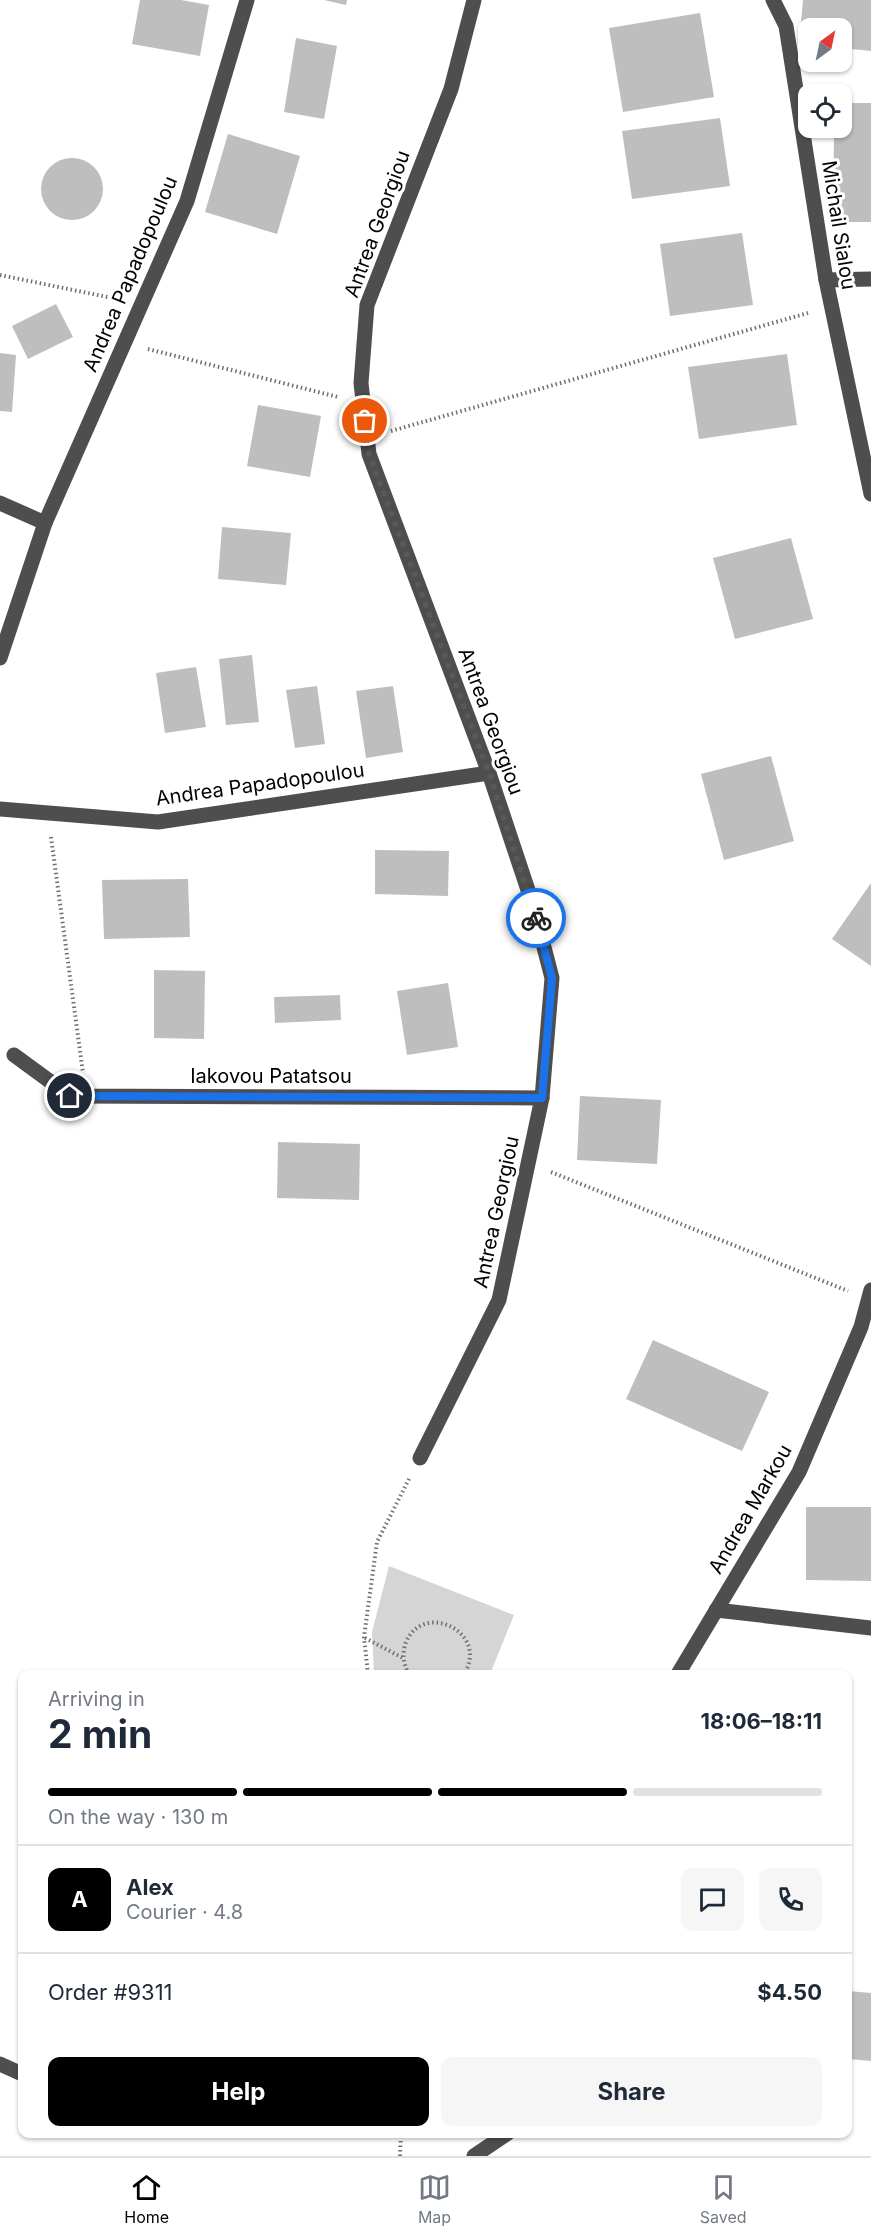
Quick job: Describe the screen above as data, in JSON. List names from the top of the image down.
{
  "streets": {
    "street": [
      "Antrea Georgiou",
      "Michail Sialou",
      "Andrea Papadopoulou",
      "Iakovou Patatsou",
      "Andrea Markou"
    ]
  },
  "crossings": [
    ["Antrea Georgiou", "Andrea Papadopoulou"],
    ["Antrea Georgiou", "Iakovou Patatsou"]
  ],
  "north": "top right",
  "page": {
    "heading": ["2 min", "Arriving in", "18:06–18:11"],
    "panel": [
      "Alex",
      "Courier · 4.8",
      "Order #9311",
      "$4.50"
    ],
    "bar": "On the way · 130 m",
    "round": "A",
    "buttons": ["Help", "Share"],
    "tabs": ["Home", "Map", "Saved"]
  }
}
